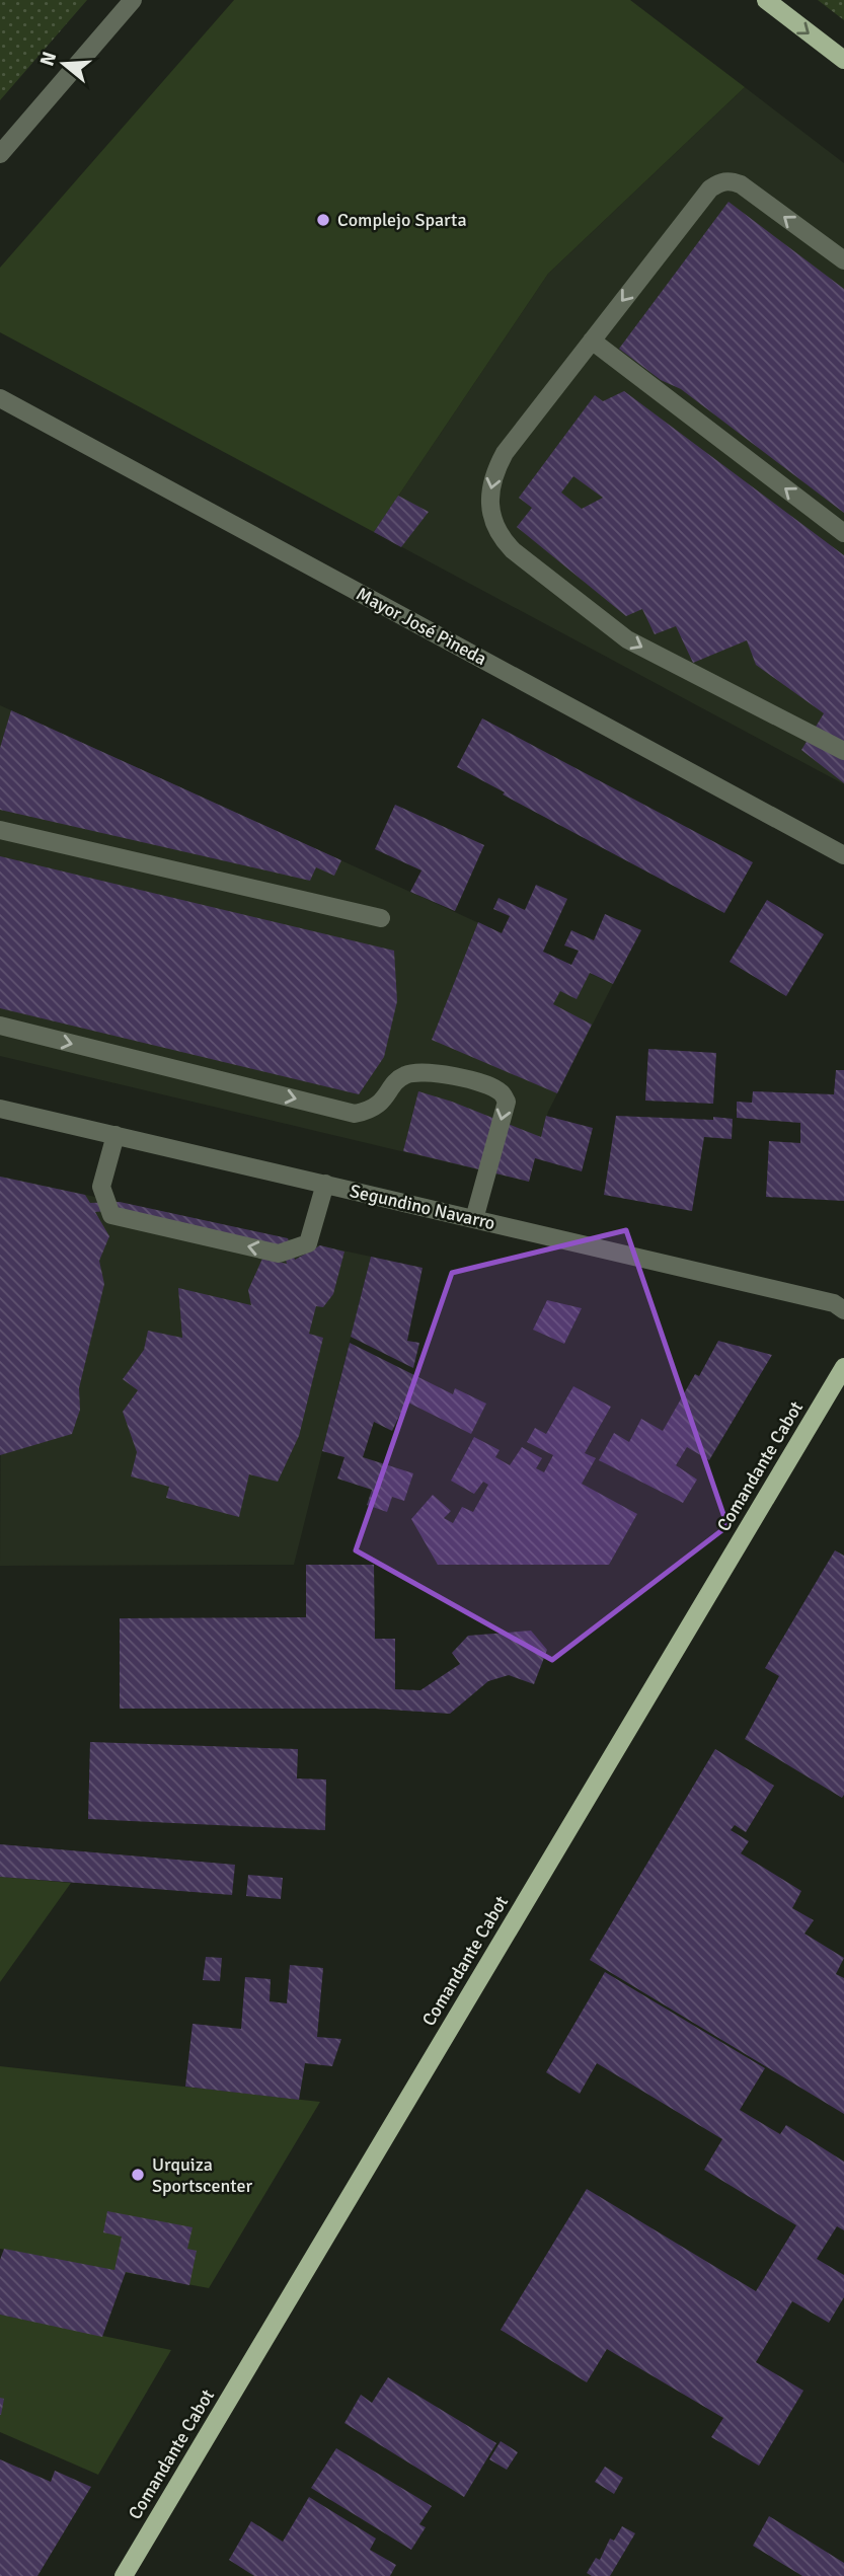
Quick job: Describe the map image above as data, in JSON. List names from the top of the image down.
{
  "streets": {
    "main road": ["Comandante Cabot"],
    "street": ["Mayor José Pineda", "Segundino Navarro"]
  },
  "places": ["Complejo Sparta", "Urquiza Sportscenter"],
  "north": "left"
}
